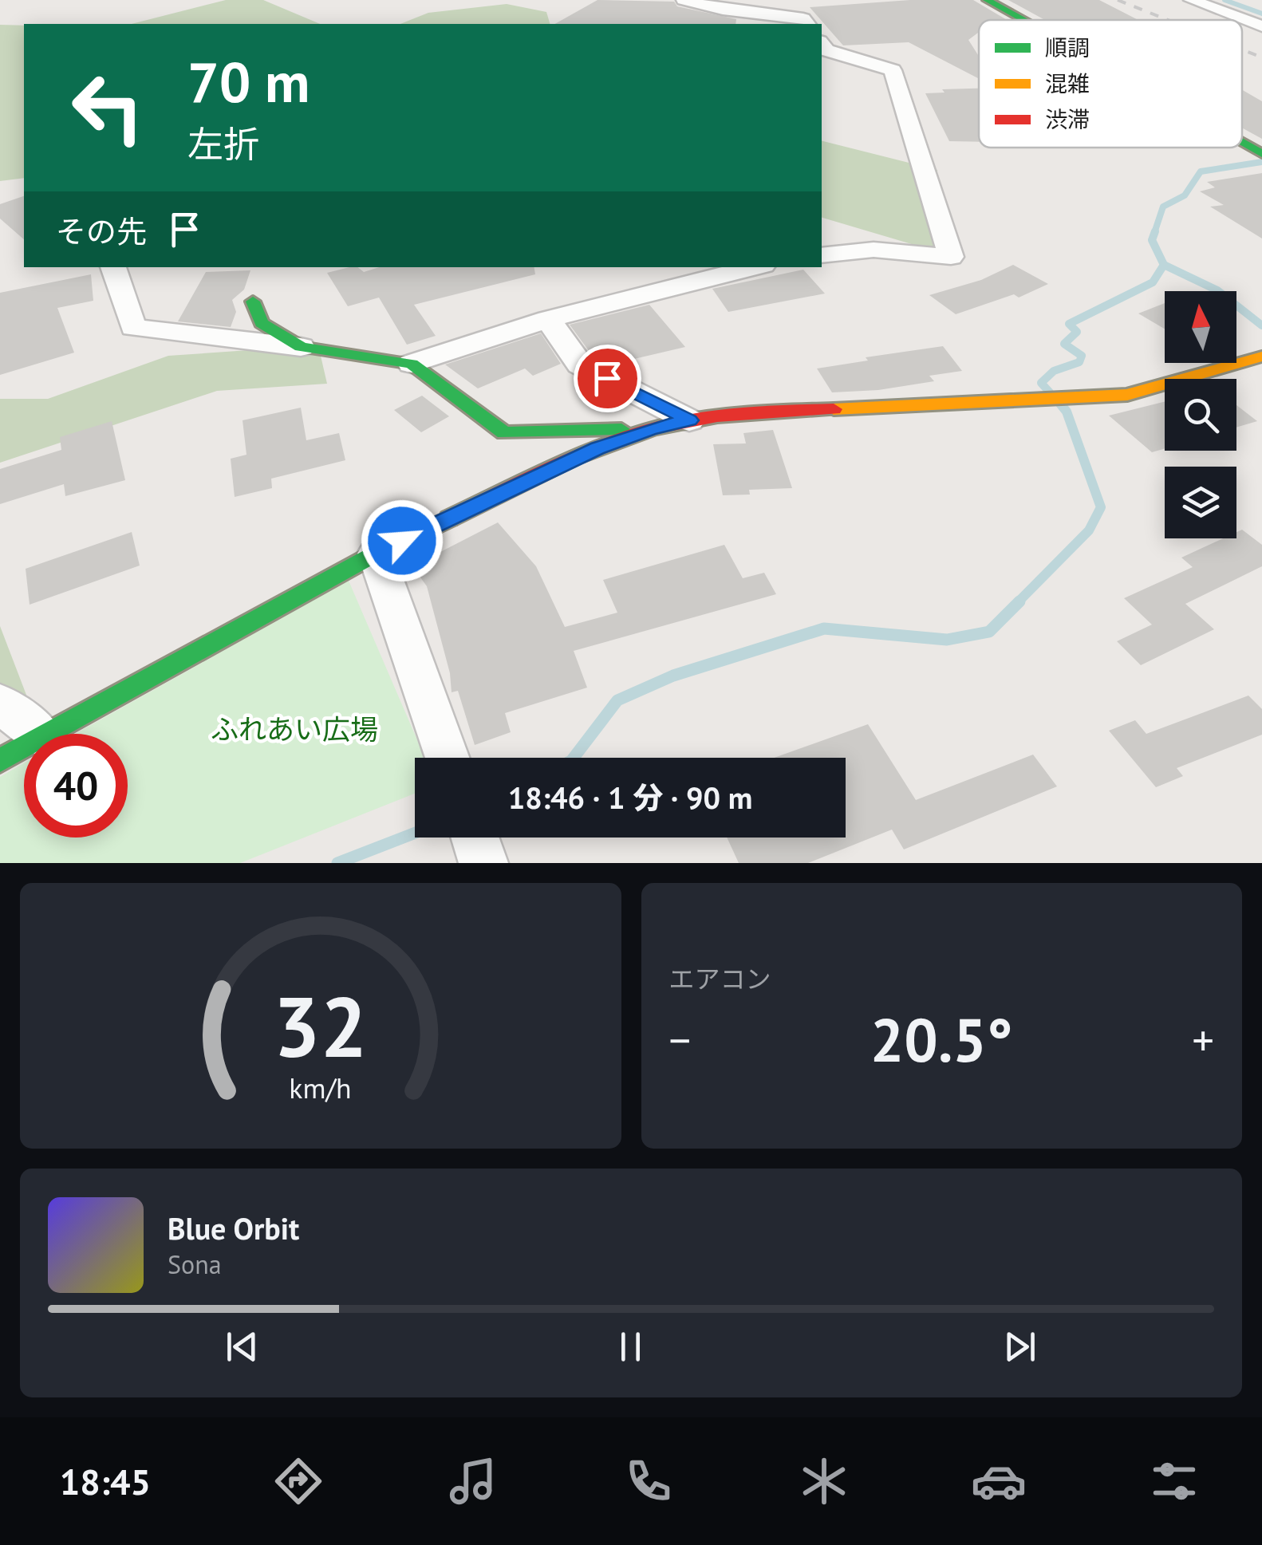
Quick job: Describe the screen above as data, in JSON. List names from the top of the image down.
{
  "parks": ["ふれあい広場"],
  "legend": ["順調", "混雑", "渋滞"],
  "north": "top",
  "page": {
    "turn": ["70 m", "左折"],
    "then": "その先",
    "limit": "40",
    "trip": "18:46 · 1 分 · 90 m",
    "tile": "エアコン",
    "heat": ["−", "20.5°", "+"],
    "song": ["Blue Orbit", "Sona"],
    "tabs": "18:45",
    "gauge": ["32", "km/h"]
  }
}
